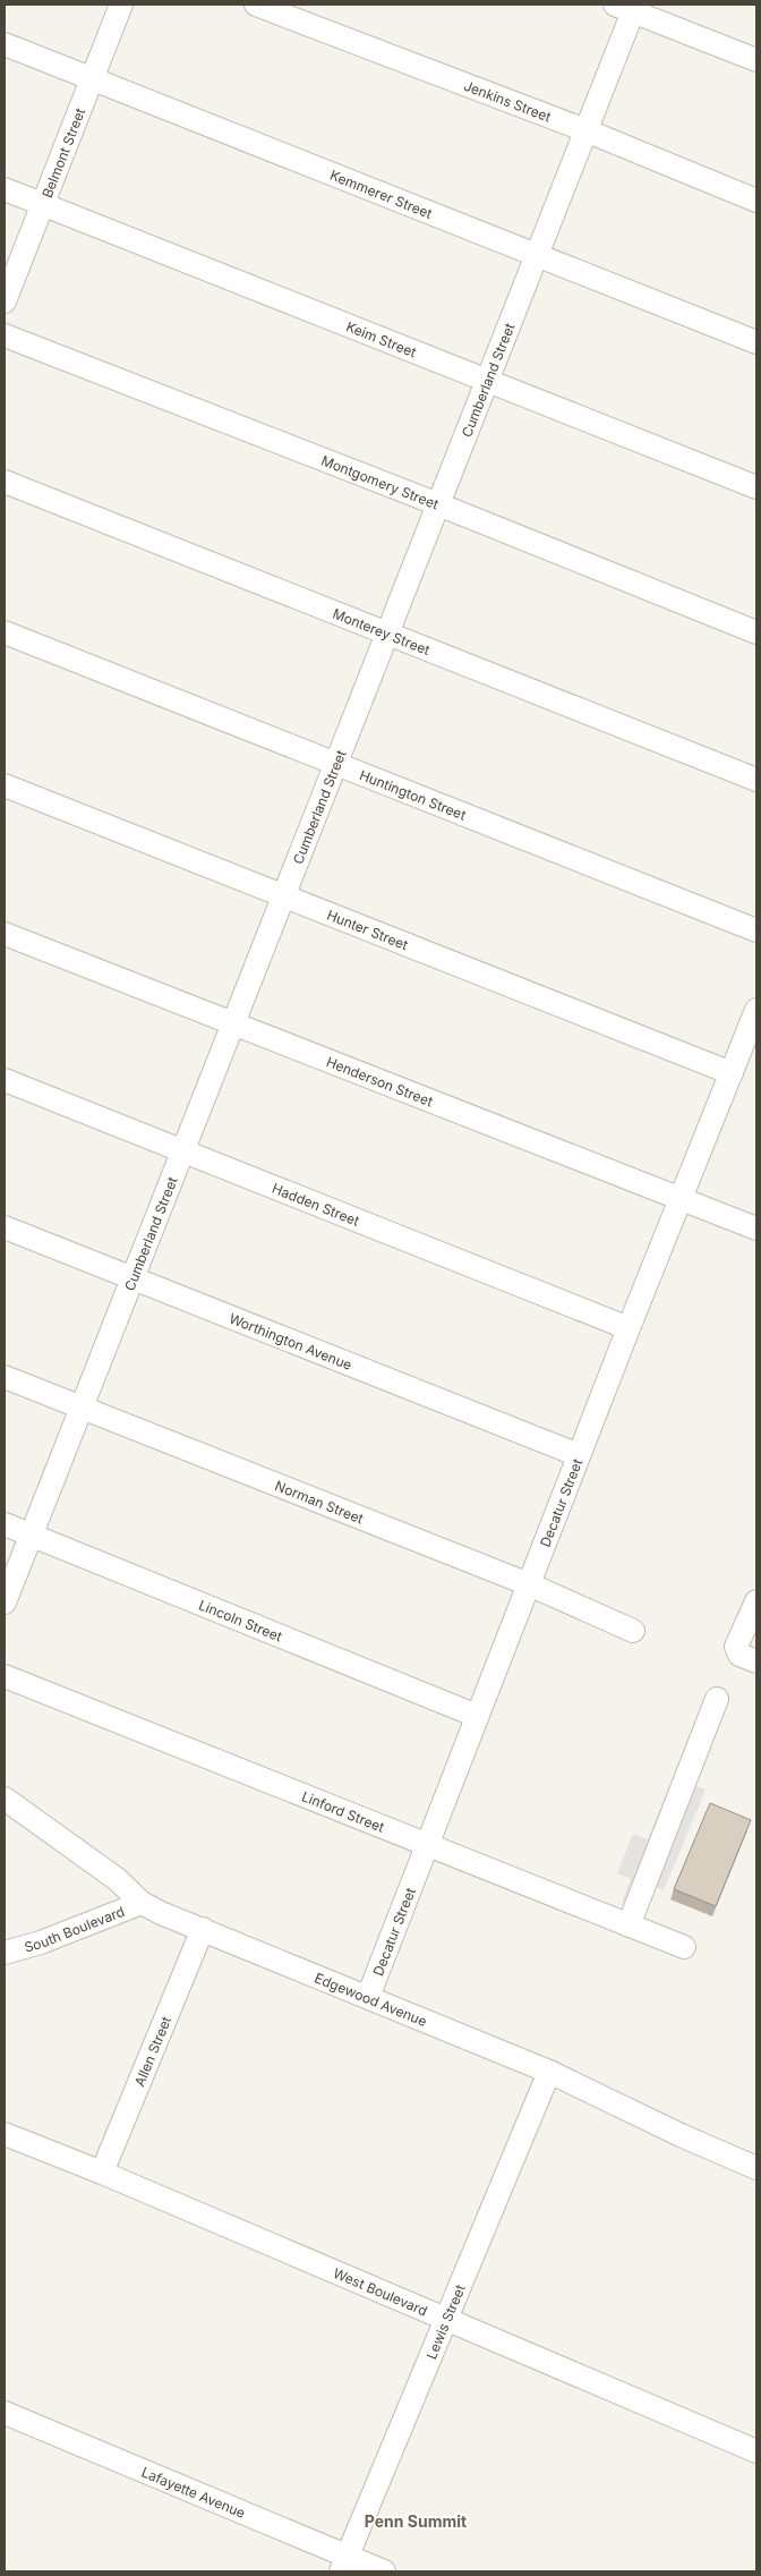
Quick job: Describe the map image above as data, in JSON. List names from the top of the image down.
{
  "streets": {
    "street": [
      "Jenkins Street",
      "Belmont Street",
      "Kemmerer Street",
      "Keim Street",
      "Cumberland Street",
      "Montgomery Street",
      "Monterey Street",
      "Huntington Street",
      "Hunter Street",
      "Henderson Street",
      "Hadden Street",
      "Worthington Avenue",
      "Norman Street",
      "Decatur Street",
      "Lincoln Street",
      "Linford Street",
      "South Boulevard",
      "Edgewood Avenue",
      "Allen Street",
      "West Boulevard",
      "Lewis Street",
      "Lafayette Avenue"
    ]
  },
  "crossings": [
    ["Jenkins Street", "Cumberland Street"],
    ["Belmont Street", "Kemmerer Street"],
    ["Belmont Street", "Keim Street"],
    ["Kemmerer Street", "Cumberland Street"],
    ["Keim Street", "Cumberland Street"],
    ["Cumberland Street", "Montgomery Street"],
    ["Cumberland Street", "Monterey Street"],
    ["Cumberland Street", "Huntington Street"],
    ["Cumberland Street", "Hunter Street"],
    ["Cumberland Street", "Henderson Street"],
    ["Cumberland Street", "Hadden Street"],
    ["Cumberland Street", "Worthington Avenue"],
    ["Cumberland Street", "Norman Street"],
    ["Cumberland Street", "Lincoln Street"],
    ["Hunter Street", "Decatur Street"],
    ["Henderson Street", "Decatur Street"],
    ["Hadden Street", "Decatur Street"],
    ["Worthington Avenue", "Decatur Street"],
    ["Norman Street", "Decatur Street"],
    ["Decatur Street", "Lincoln Street"],
    ["Decatur Street", "Linford Street"],
    ["Decatur Street", "Edgewood Avenue"],
    ["South Boulevard", "Edgewood Avenue"],
    ["Edgewood Avenue", "Allen Street"],
    ["Edgewood Avenue", "Lewis Street"],
    ["Allen Street", "West Boulevard"],
    ["West Boulevard", "Lewis Street"],
    ["Lewis Street", "Lafayette Avenue"]
  ],
  "districts": ["Penn Summit"]
}
